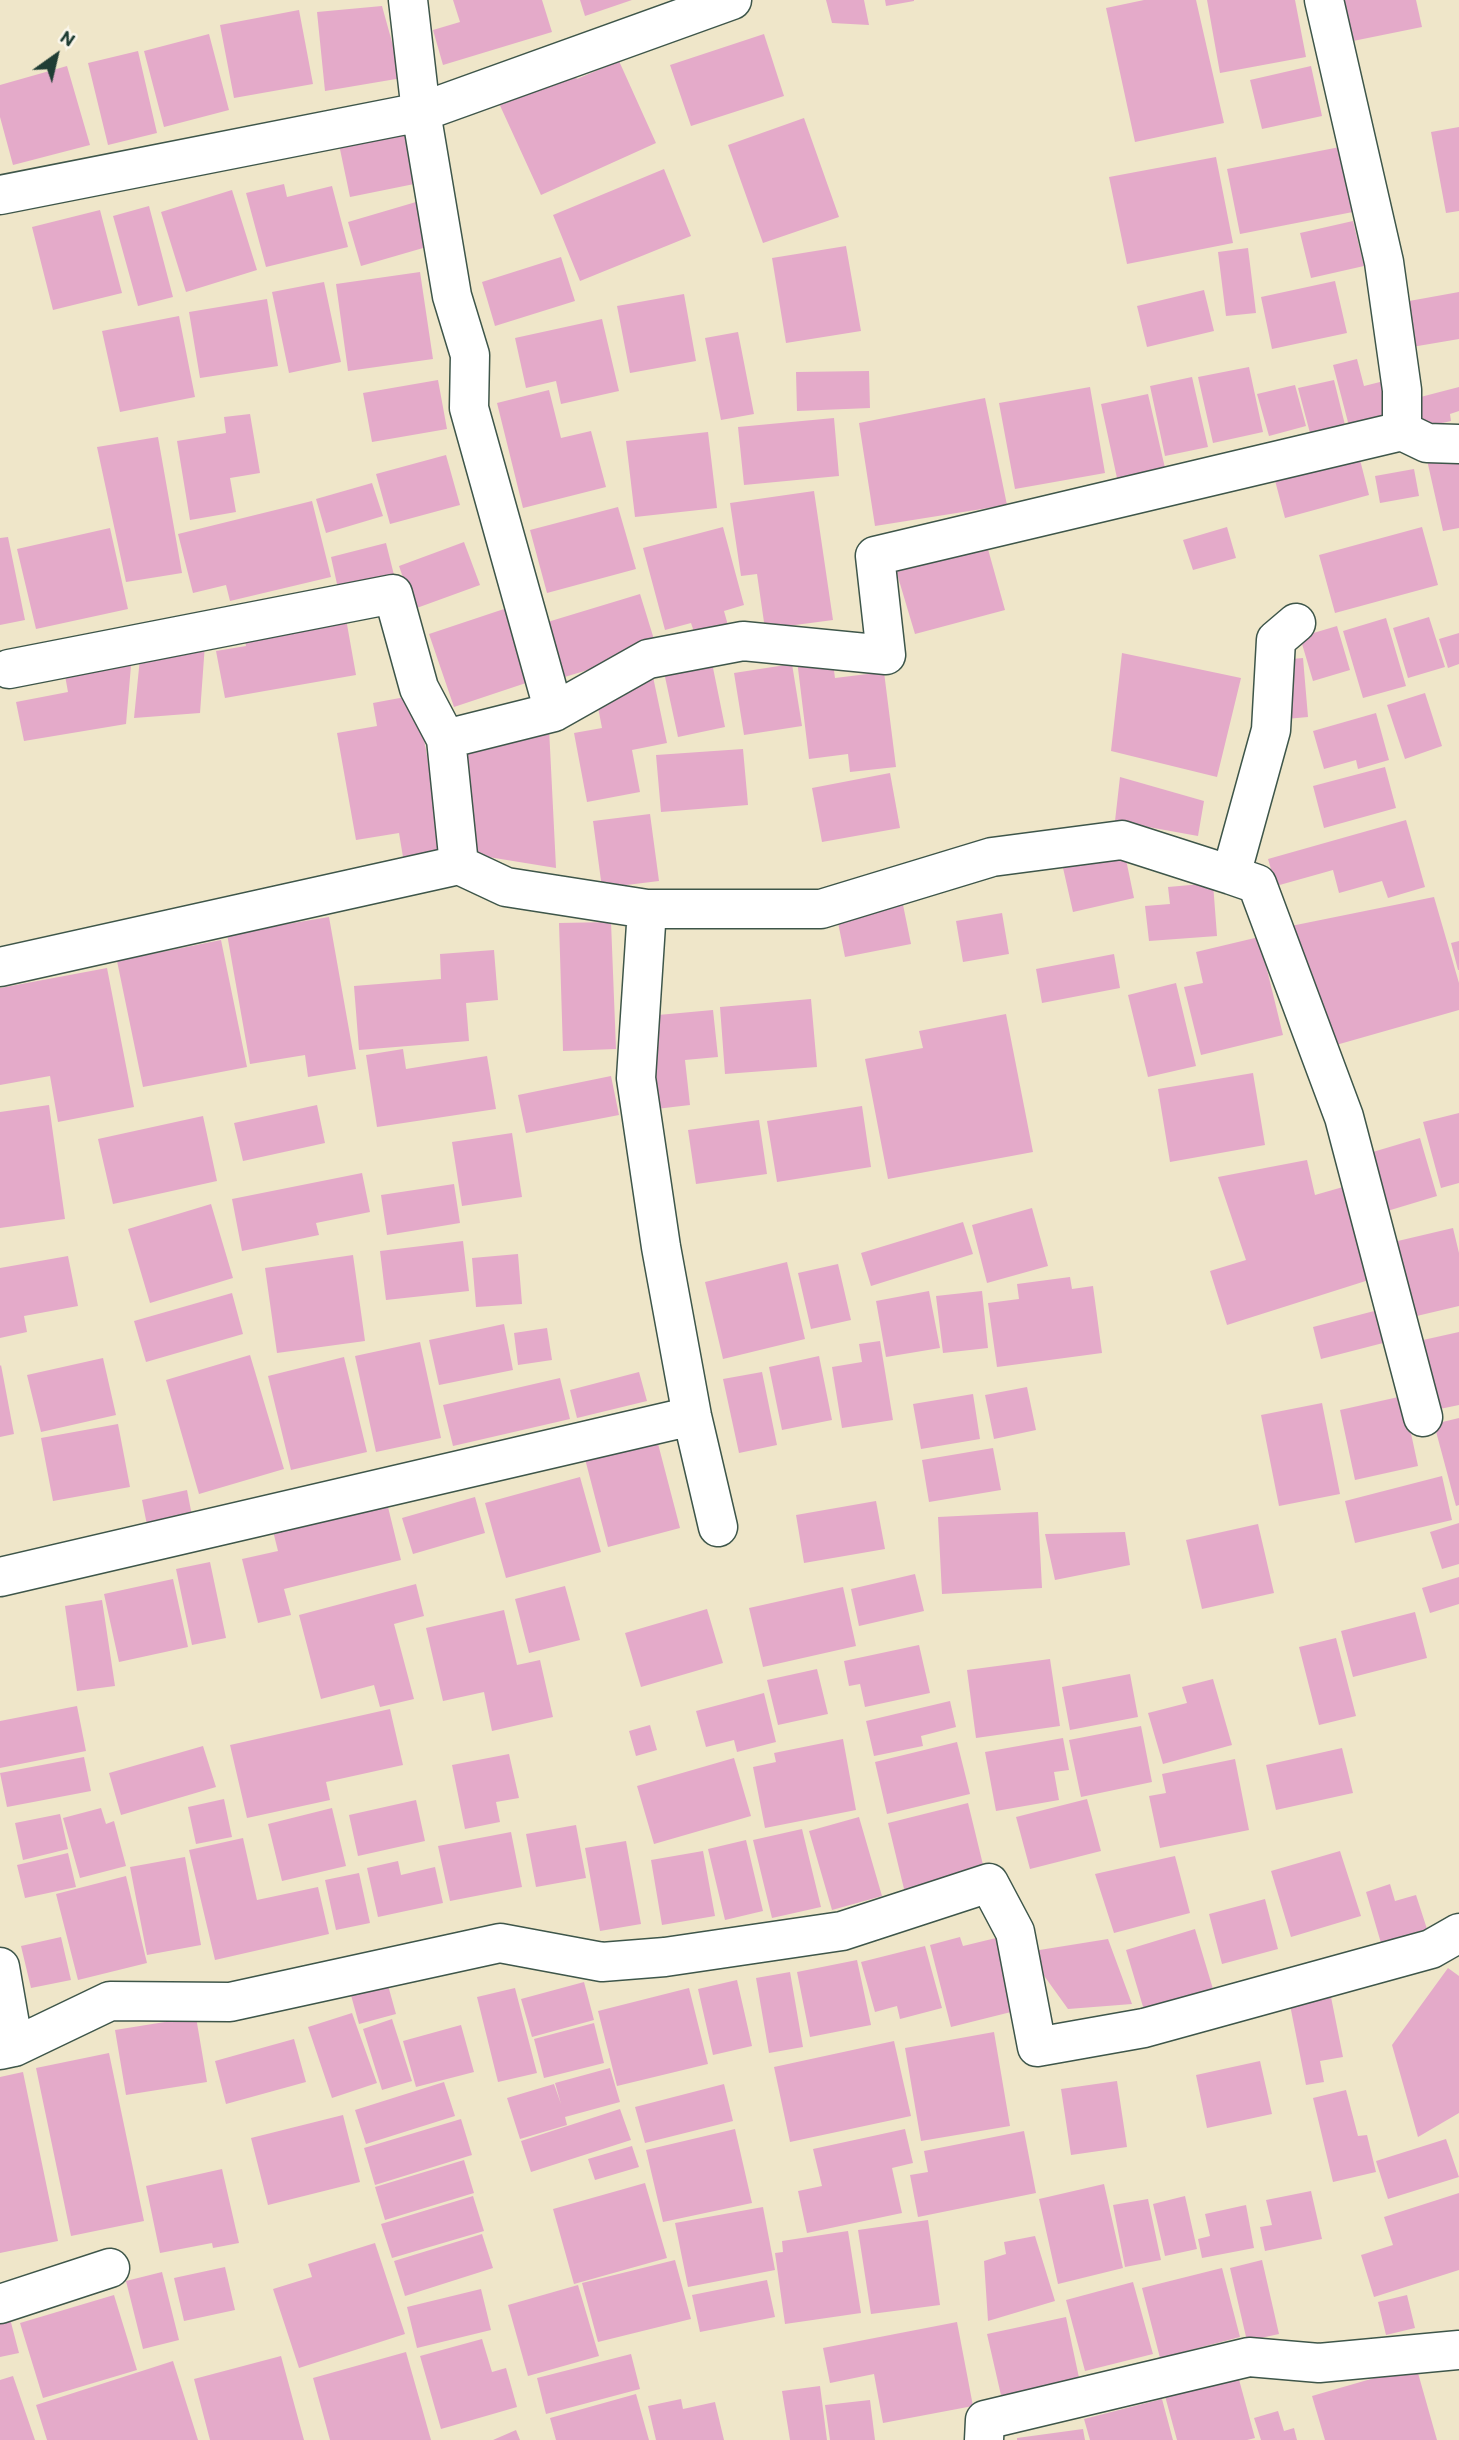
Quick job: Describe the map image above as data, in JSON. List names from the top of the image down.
{
  "north": "top right"
}
